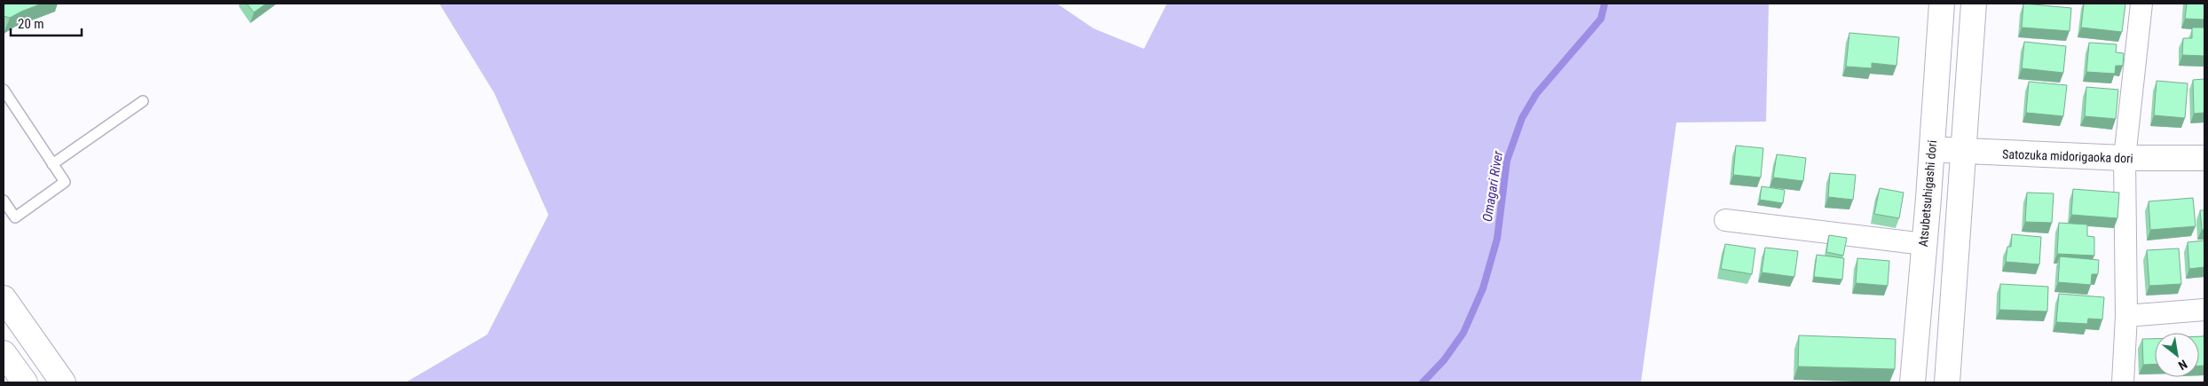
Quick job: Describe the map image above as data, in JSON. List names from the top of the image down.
{
  "streets": {
    "street": ["Satozuka midorigaoka dori", "Atsubetsuhigashi dori"]
  },
  "crossings": [
    ["Satozuka midorigaoka dori", "Atsubetsuhigashi dori"]
  ],
  "water": ["Omagari River"],
  "scale_bar": "20 m",
  "north": "bottom right"
}
